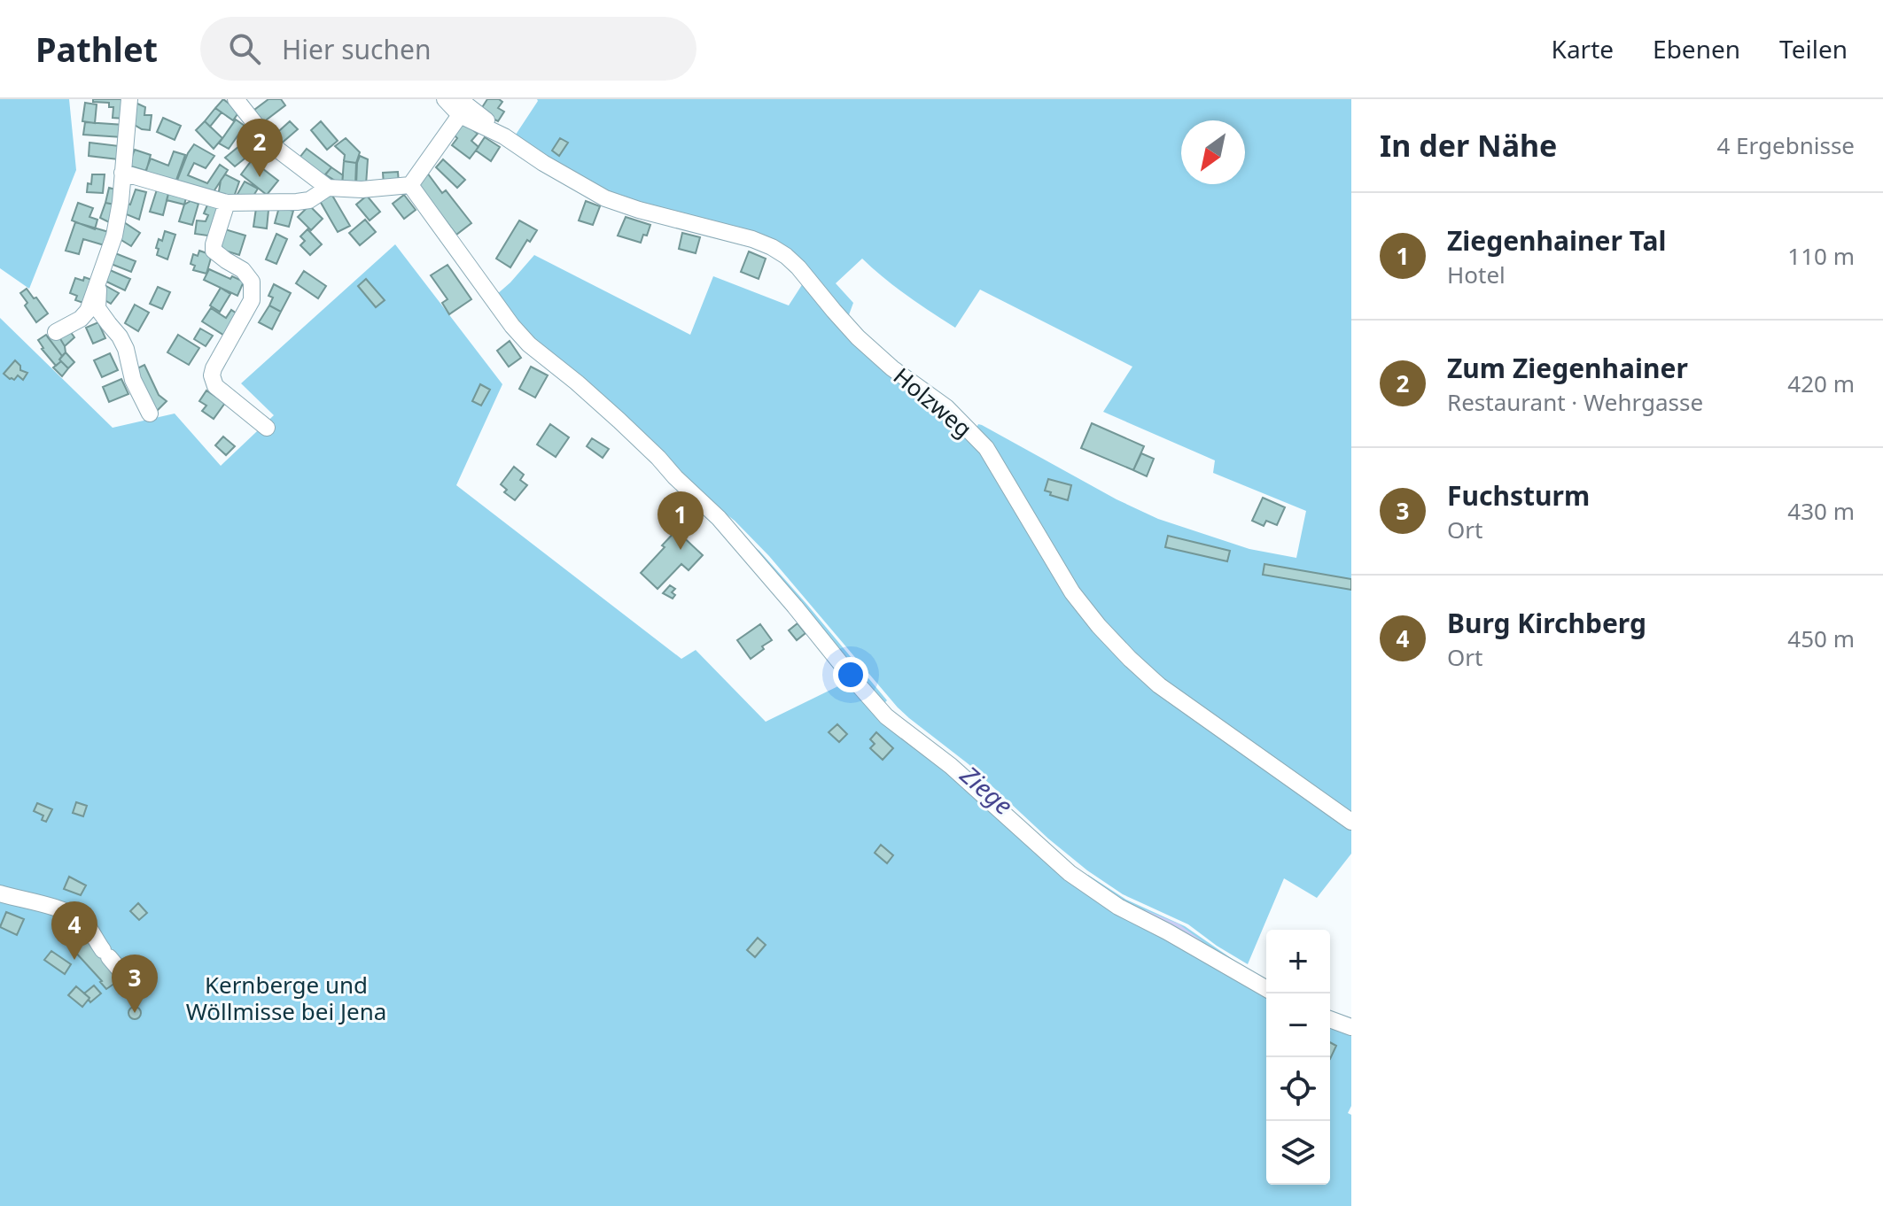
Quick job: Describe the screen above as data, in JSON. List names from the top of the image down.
{
  "streets": {
    "street": ["Holzweg"]
  },
  "water": ["Ziege"],
  "parks": ["Kernberge und Wöllmisse bei Jena"],
  "north": "bottom left",
  "page": {
    "header": "Pathlet",
    "search": "Hier suchen",
    "nav": ["Karte", "Ebenen", "Teilen"],
    "heading": ["In der Nähe", "4 Ergebnisse"],
    "pins": [
      "2",
      "1",
      "4",
      "3"
    ],
    "list": [
      {
        "mark": "1",
        "name": "Ziegenhainer Tal",
        "note": "Hotel",
        "value": "110 m"
      },
      {
        "mark": "2",
        "name": "Zum Ziegenhainer",
        "note": "Restaurant · Wehrgasse",
        "value": "420 m"
      },
      {
        "mark": "3",
        "name": "Fuchsturm",
        "note": "Ort",
        "value": "430 m"
      },
      {
        "mark": "4",
        "name": "Burg Kirchberg",
        "note": "Ort",
        "value": "450 m"
      }
    ],
    "map_buttons": ["+", "−"]
  }
}
